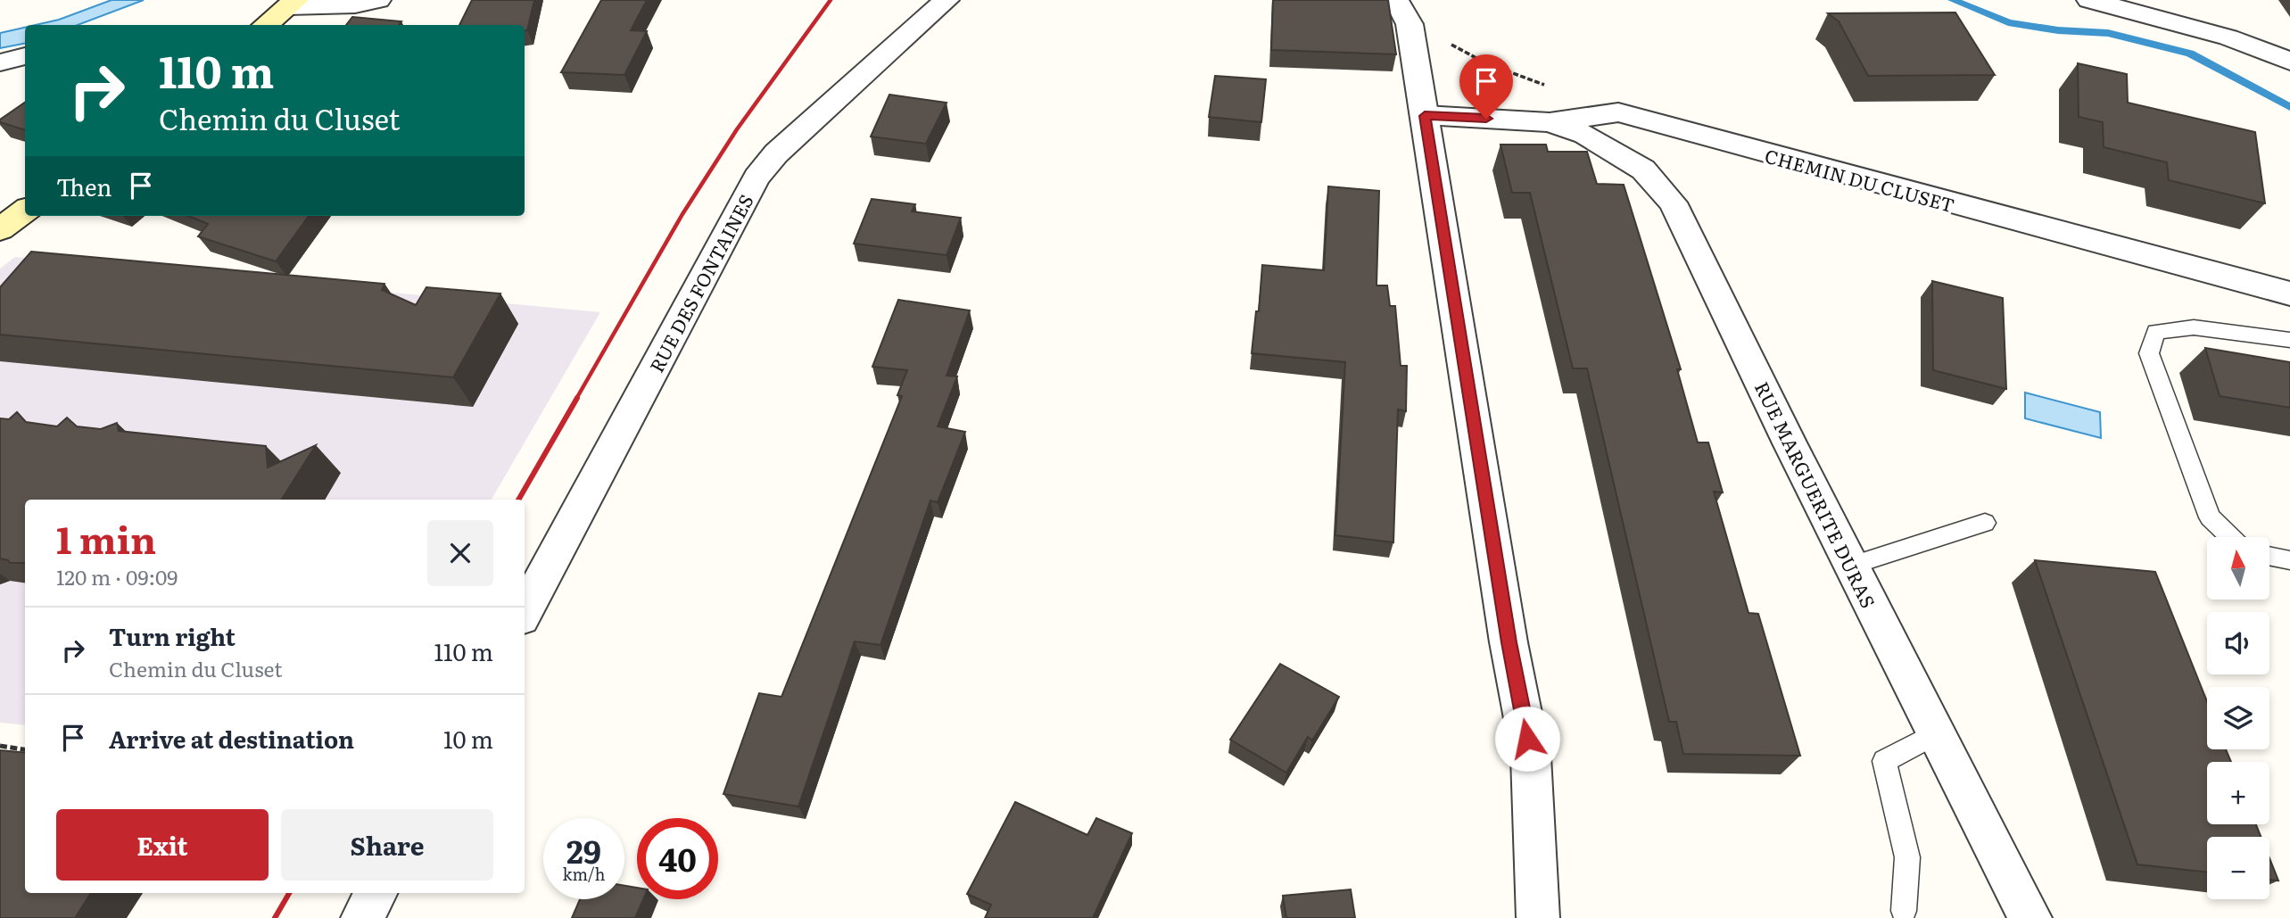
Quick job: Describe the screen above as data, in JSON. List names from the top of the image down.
{
  "streets": {
    "street": ["CHEMIN DU CLUSET", "RUE DES FONTAINES", "RUE MARGUERITE DURAS"]
  },
  "crossings": [
    ["CHEMIN DU CLUSET", "RUE MARGUERITE DURAS"]
  ],
  "north": "top",
  "page": {
    "turn": ["110 m", "Chemin du Cluset"],
    "then": "Then",
    "heading": ["1 min", "120 m · 09:09"],
    "map_buttons": ["+", "−"],
    "list": [
      {
        "name": "Turn right",
        "note": "Chemin du Cluset",
        "value": "110 m"
      },
      {
        "name": "Arrive at destination",
        "value": "10 m"
      }
    ],
    "buttons": ["Exit", "Share"],
    "speed": "29 km/h",
    "limit": "40"
  }
}
